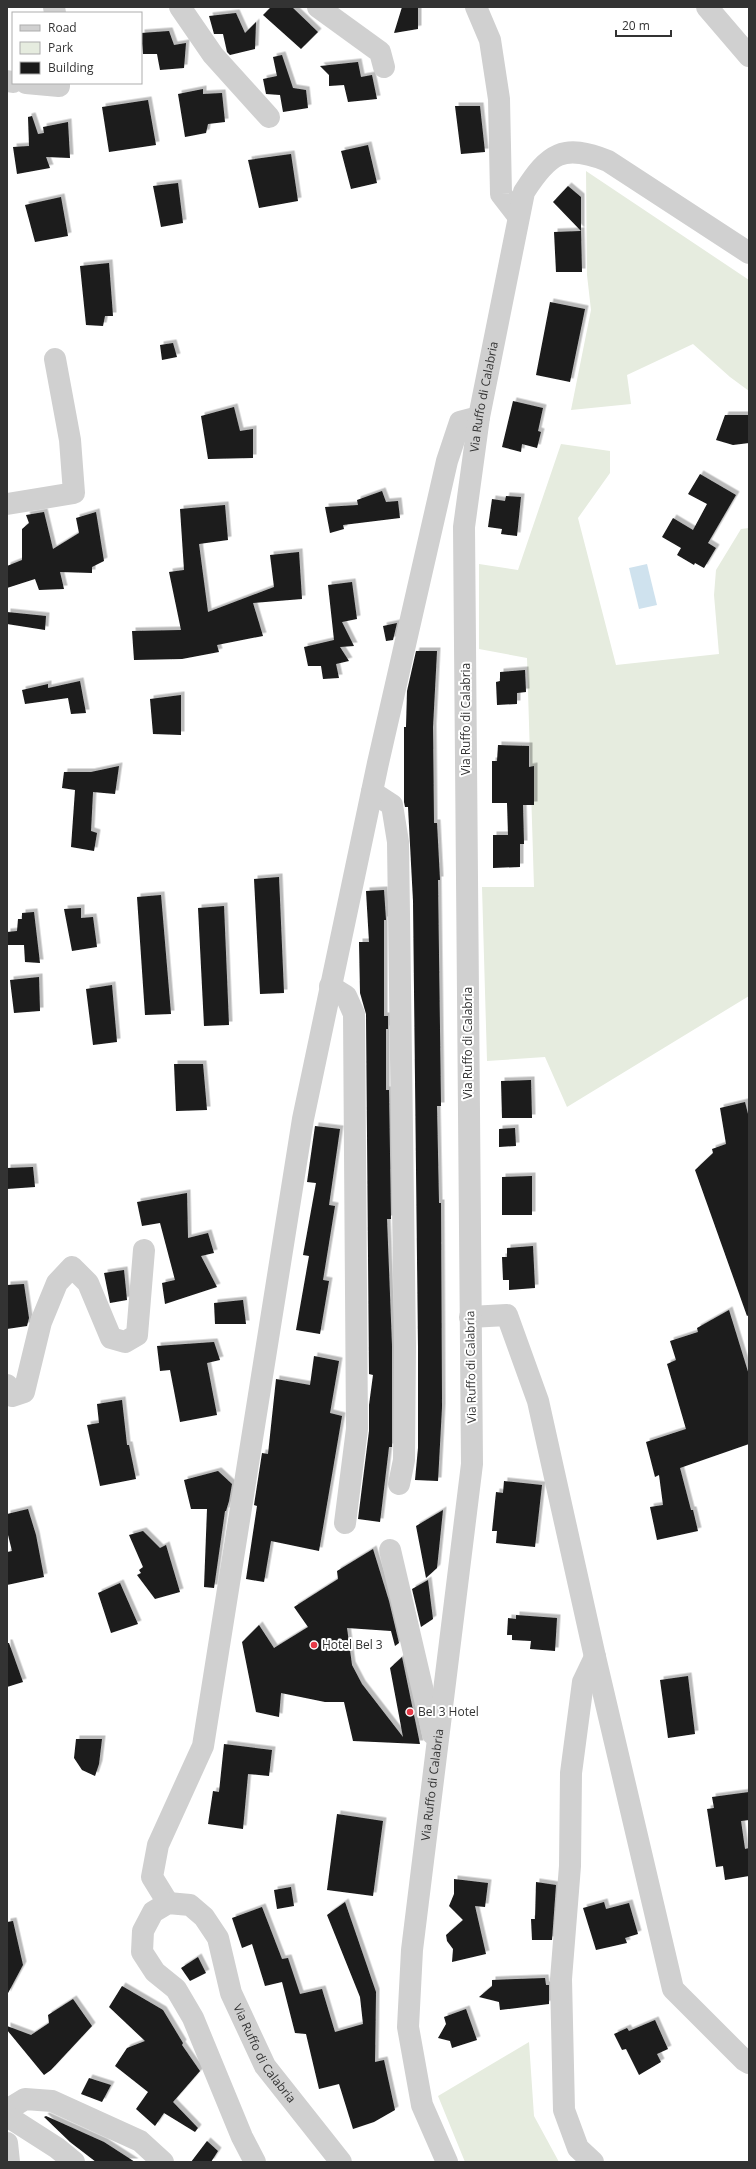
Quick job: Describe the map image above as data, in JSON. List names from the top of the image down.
{
  "streets": {
    "street": ["Via Ruffo di Calabria"]
  },
  "places": ["Hotel Bel 3", "Bel 3 Hotel"],
  "legend": ["Road", "Park", "Building"],
  "scale_bar": "20 m"
}
